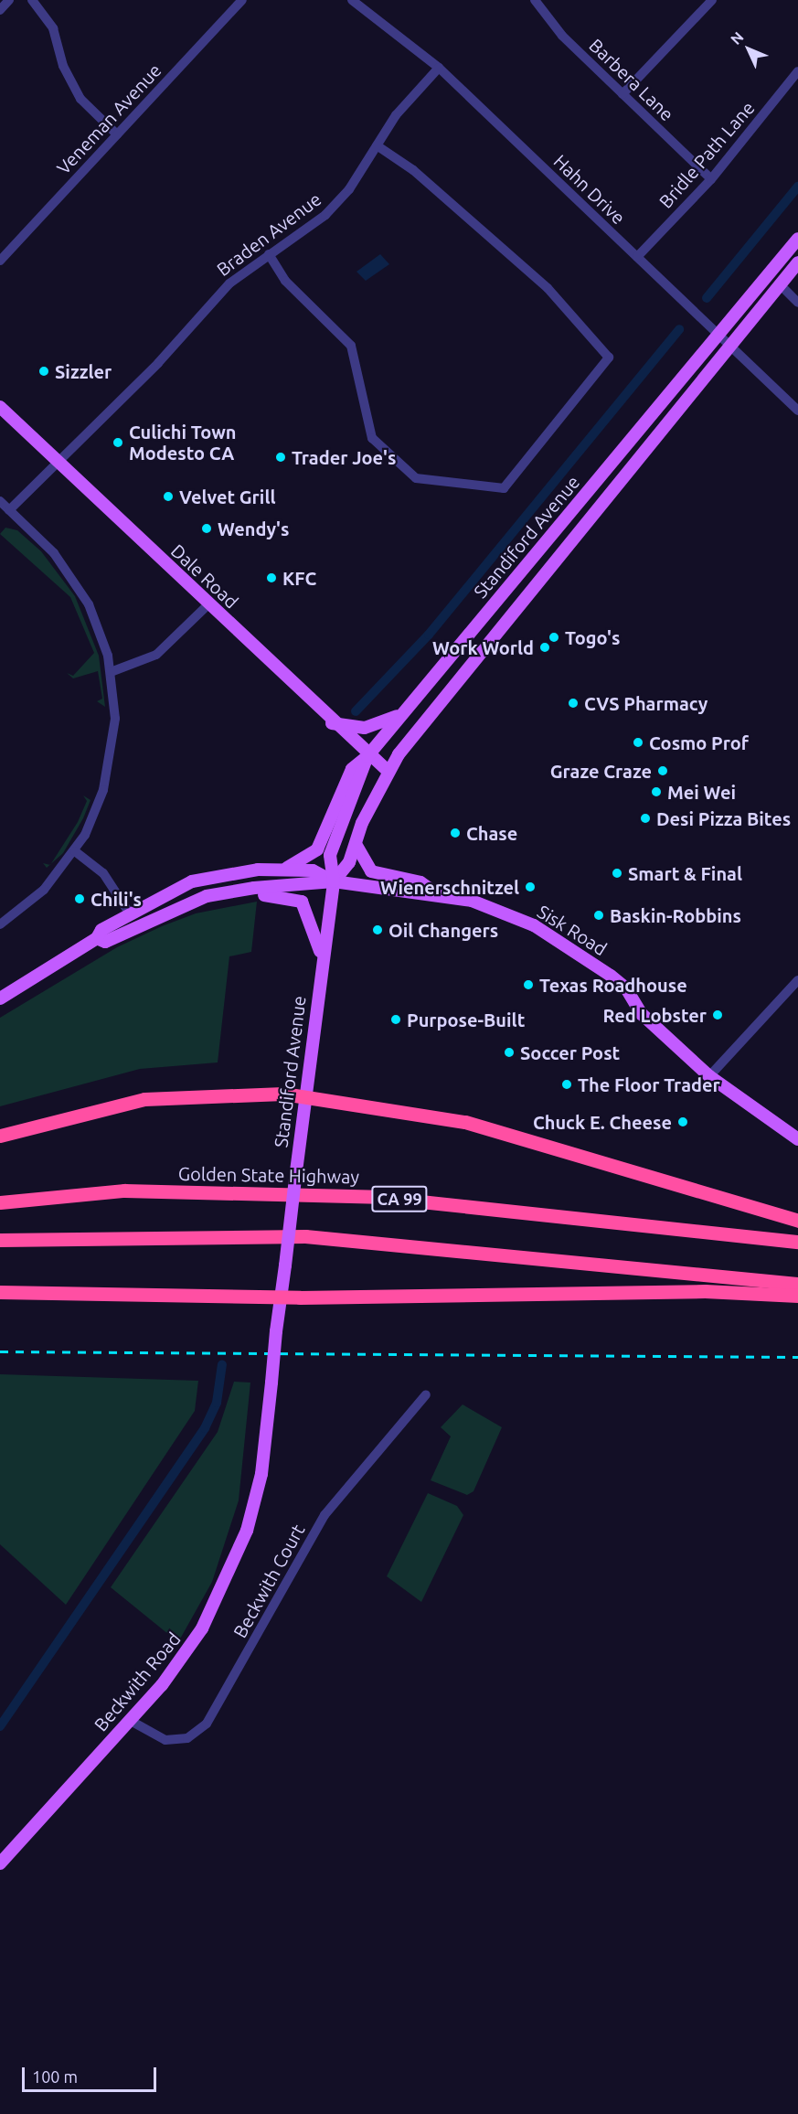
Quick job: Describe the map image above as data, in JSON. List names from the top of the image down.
{
  "streets": {
    "highway": ["Golden State Highway", "CA 99"],
    "main road": [
      "Standiford Avenue",
      "Dale Road",
      "Sisk Road",
      "Beckwith Road"
    ],
    "street": [
      "Barbera Lane",
      "Veneman Avenue",
      "Bridle Path Lane",
      "Hahn Drive",
      "Braden Avenue",
      "Beckwith Court"
    ]
  },
  "crossings": [
    ["Barbera Lane", "Bridle Path Lane"],
    ["Bridle Path Lane", "Hahn Drive"],
    ["Hahn Drive", "Braden Avenue"],
    ["Hahn Drive", "Standiford Avenue"],
    ["Braden Avenue", "Dale Road"],
    ["Standiford Avenue", "Dale Road"],
    ["Standiford Avenue", "Sisk Road"],
    ["Standiford Avenue", "Beckwith Road"],
    ["Beckwith Court", "Beckwith Road"]
  ],
  "places": [
    "Sizzler",
    "Culichi Town Modesto CA",
    "Trader Joe's",
    "Velvet Grill",
    "Wendy's",
    "KFC",
    "Togo's",
    "Work World",
    "CVS Pharmacy",
    "Cosmo Prof",
    "Graze Craze",
    "Mei Wei",
    "Desi Pizza Bites",
    "Chase",
    "Smart & Final",
    "Wienerschnitzel",
    "Chili's",
    "Baskin-Robbins",
    "Oil Changers",
    "Texas Roadhouse",
    "Red Lobster",
    "Purpose-Built",
    "Soccer Post",
    "The Floor Trader",
    "Chuck E. Cheese"
  ],
  "scale_bar": "100 m",
  "north": "top left"
}
